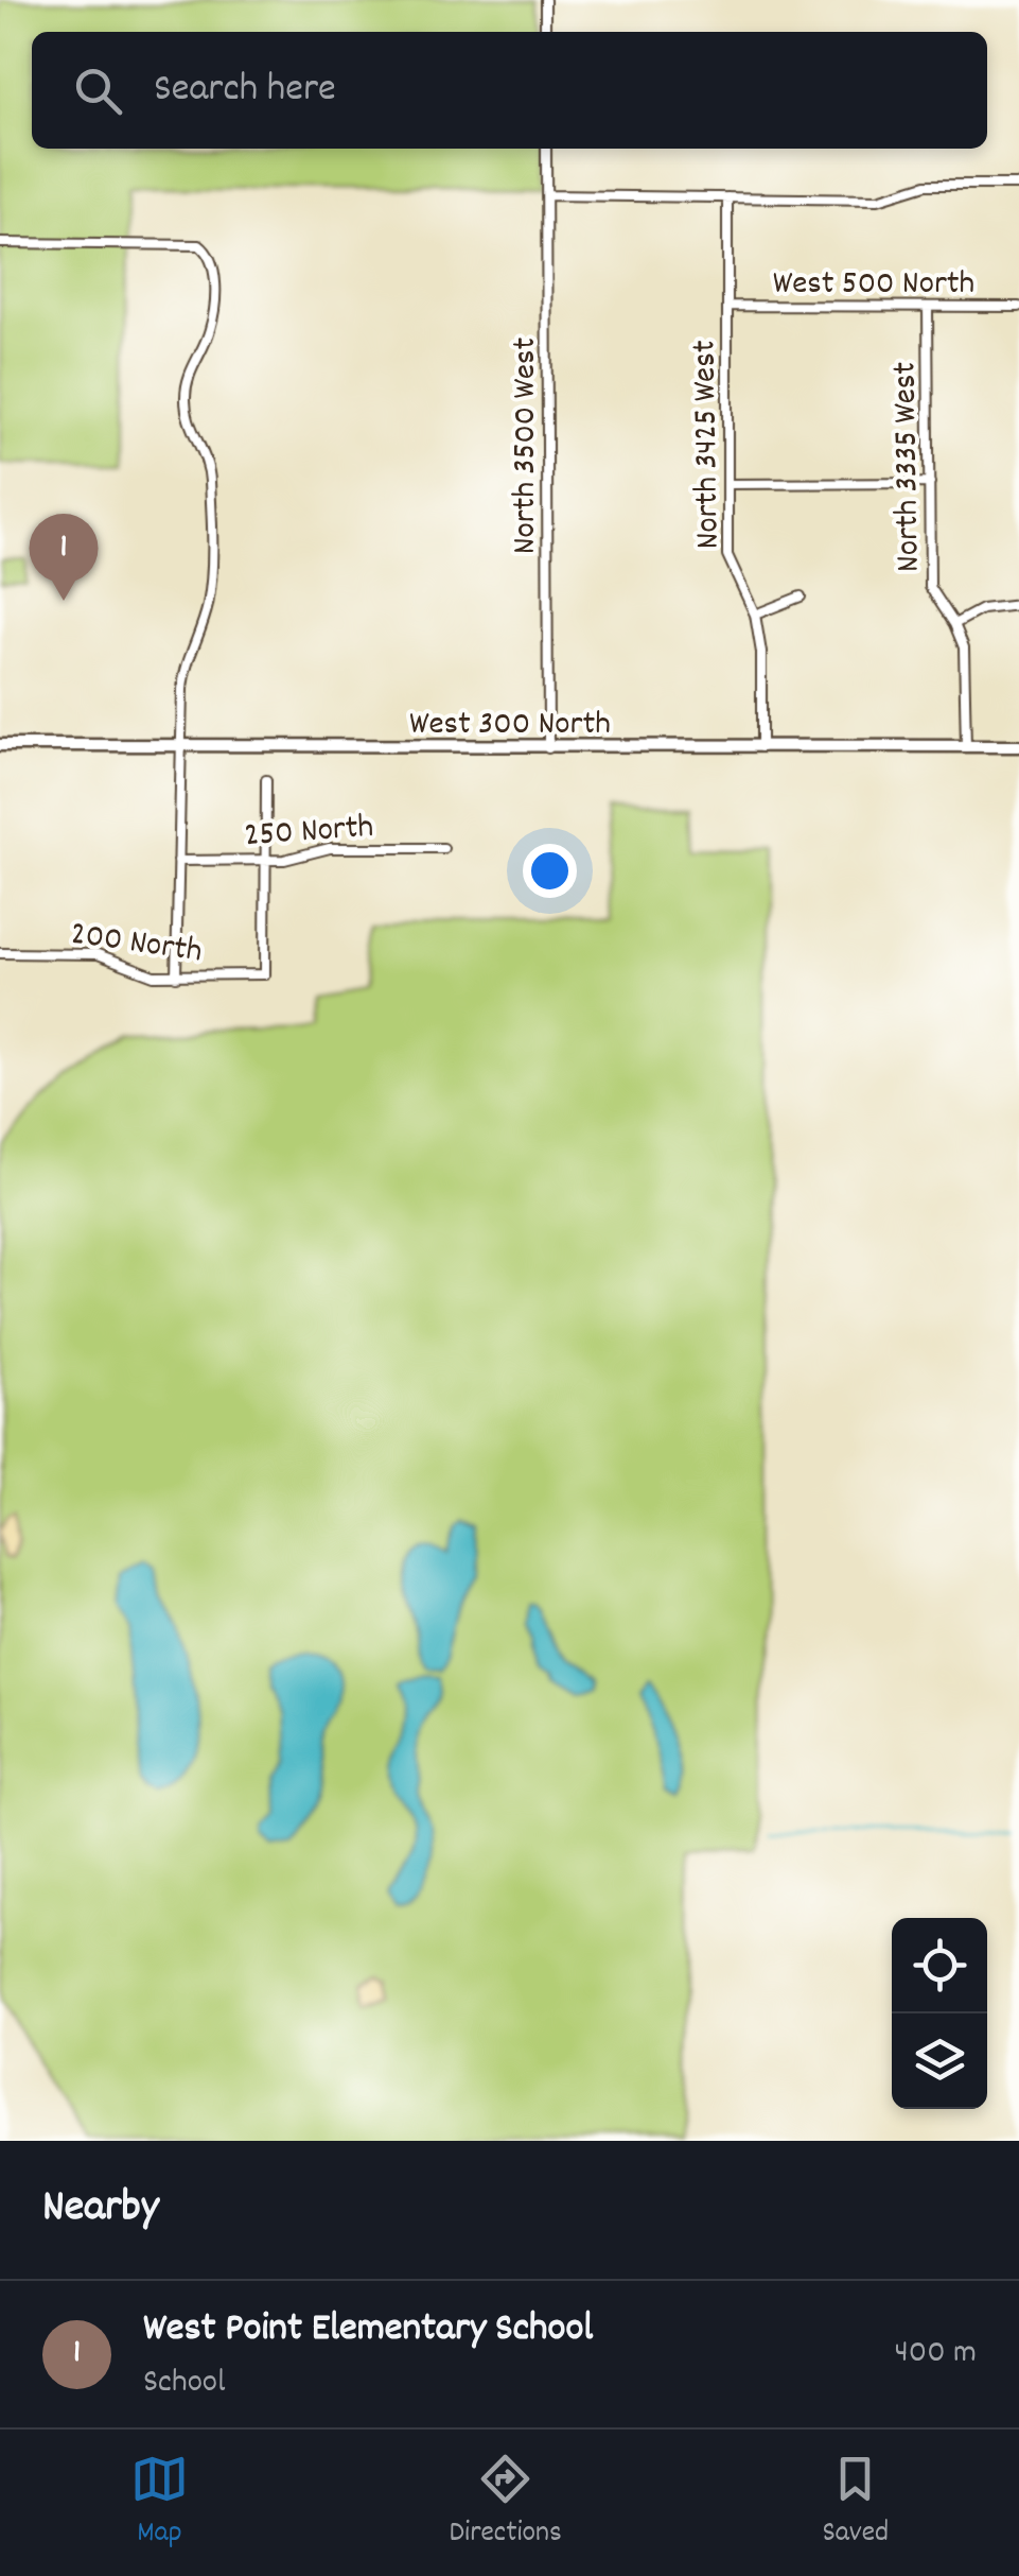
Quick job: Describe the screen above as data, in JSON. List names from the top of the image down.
{
  "streets": {
    "main road": ["West 300 North"],
    "street": [
      "West 500 North",
      "North 3425 West",
      "North 3500 West",
      "North 3335 West",
      "250 North",
      "200 North"
    ]
  },
  "crossings": [
    ["West 500 North", "North 3425 West"],
    ["West 500 North", "North 3335 West"],
    ["North 3425 West", "West 300 North"],
    ["North 3500 West", "West 300 North"],
    ["North 3335 West", "West 300 North"],
    ["250 North", "200 North"]
  ],
  "page": {
    "search": "Search here",
    "pins": "1",
    "heading": "Nearby",
    "list": [
      {
        "mark": "1",
        "name": "West Point Elementary School",
        "note": "School",
        "value": "400 m"
      }
    ],
    "nav": ["Map", "Directions", "Saved"]
  }
}
